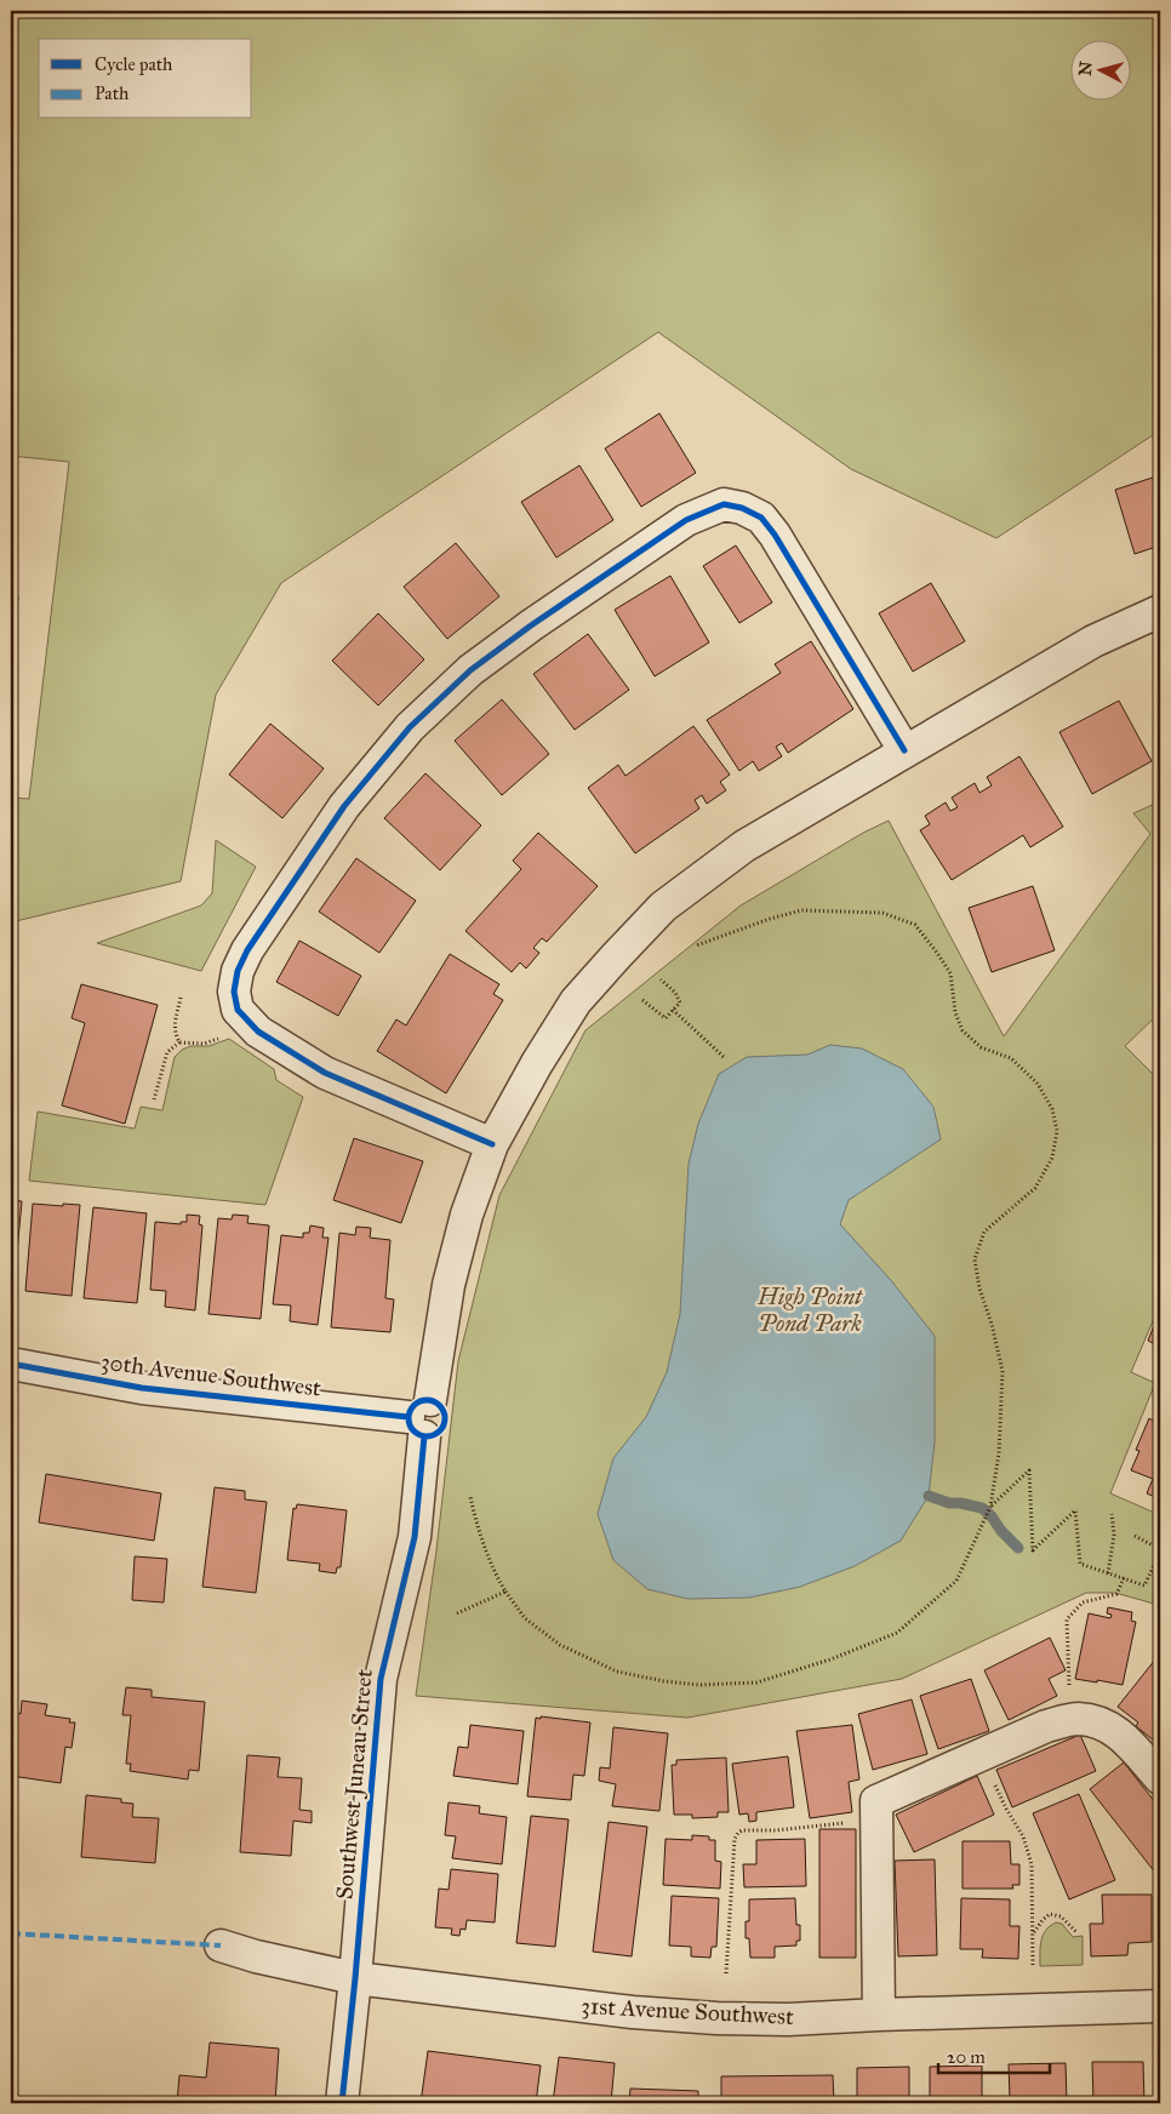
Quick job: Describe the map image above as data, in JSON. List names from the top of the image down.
{
  "streets": {
    "street": ["30th Avenue Southwest", "Southwest Juneau Street", "31st Avenue Southwest"]
  },
  "crossings": [
    ["30th Avenue Southwest", "Southwest Juneau Street"],
    ["Southwest Juneau Street", "31st Avenue Southwest"]
  ],
  "parks": ["High Point Pond Park"],
  "legend": ["Cycle path", "Path"],
  "scale_bar": "20 m",
  "north": "left"
}
